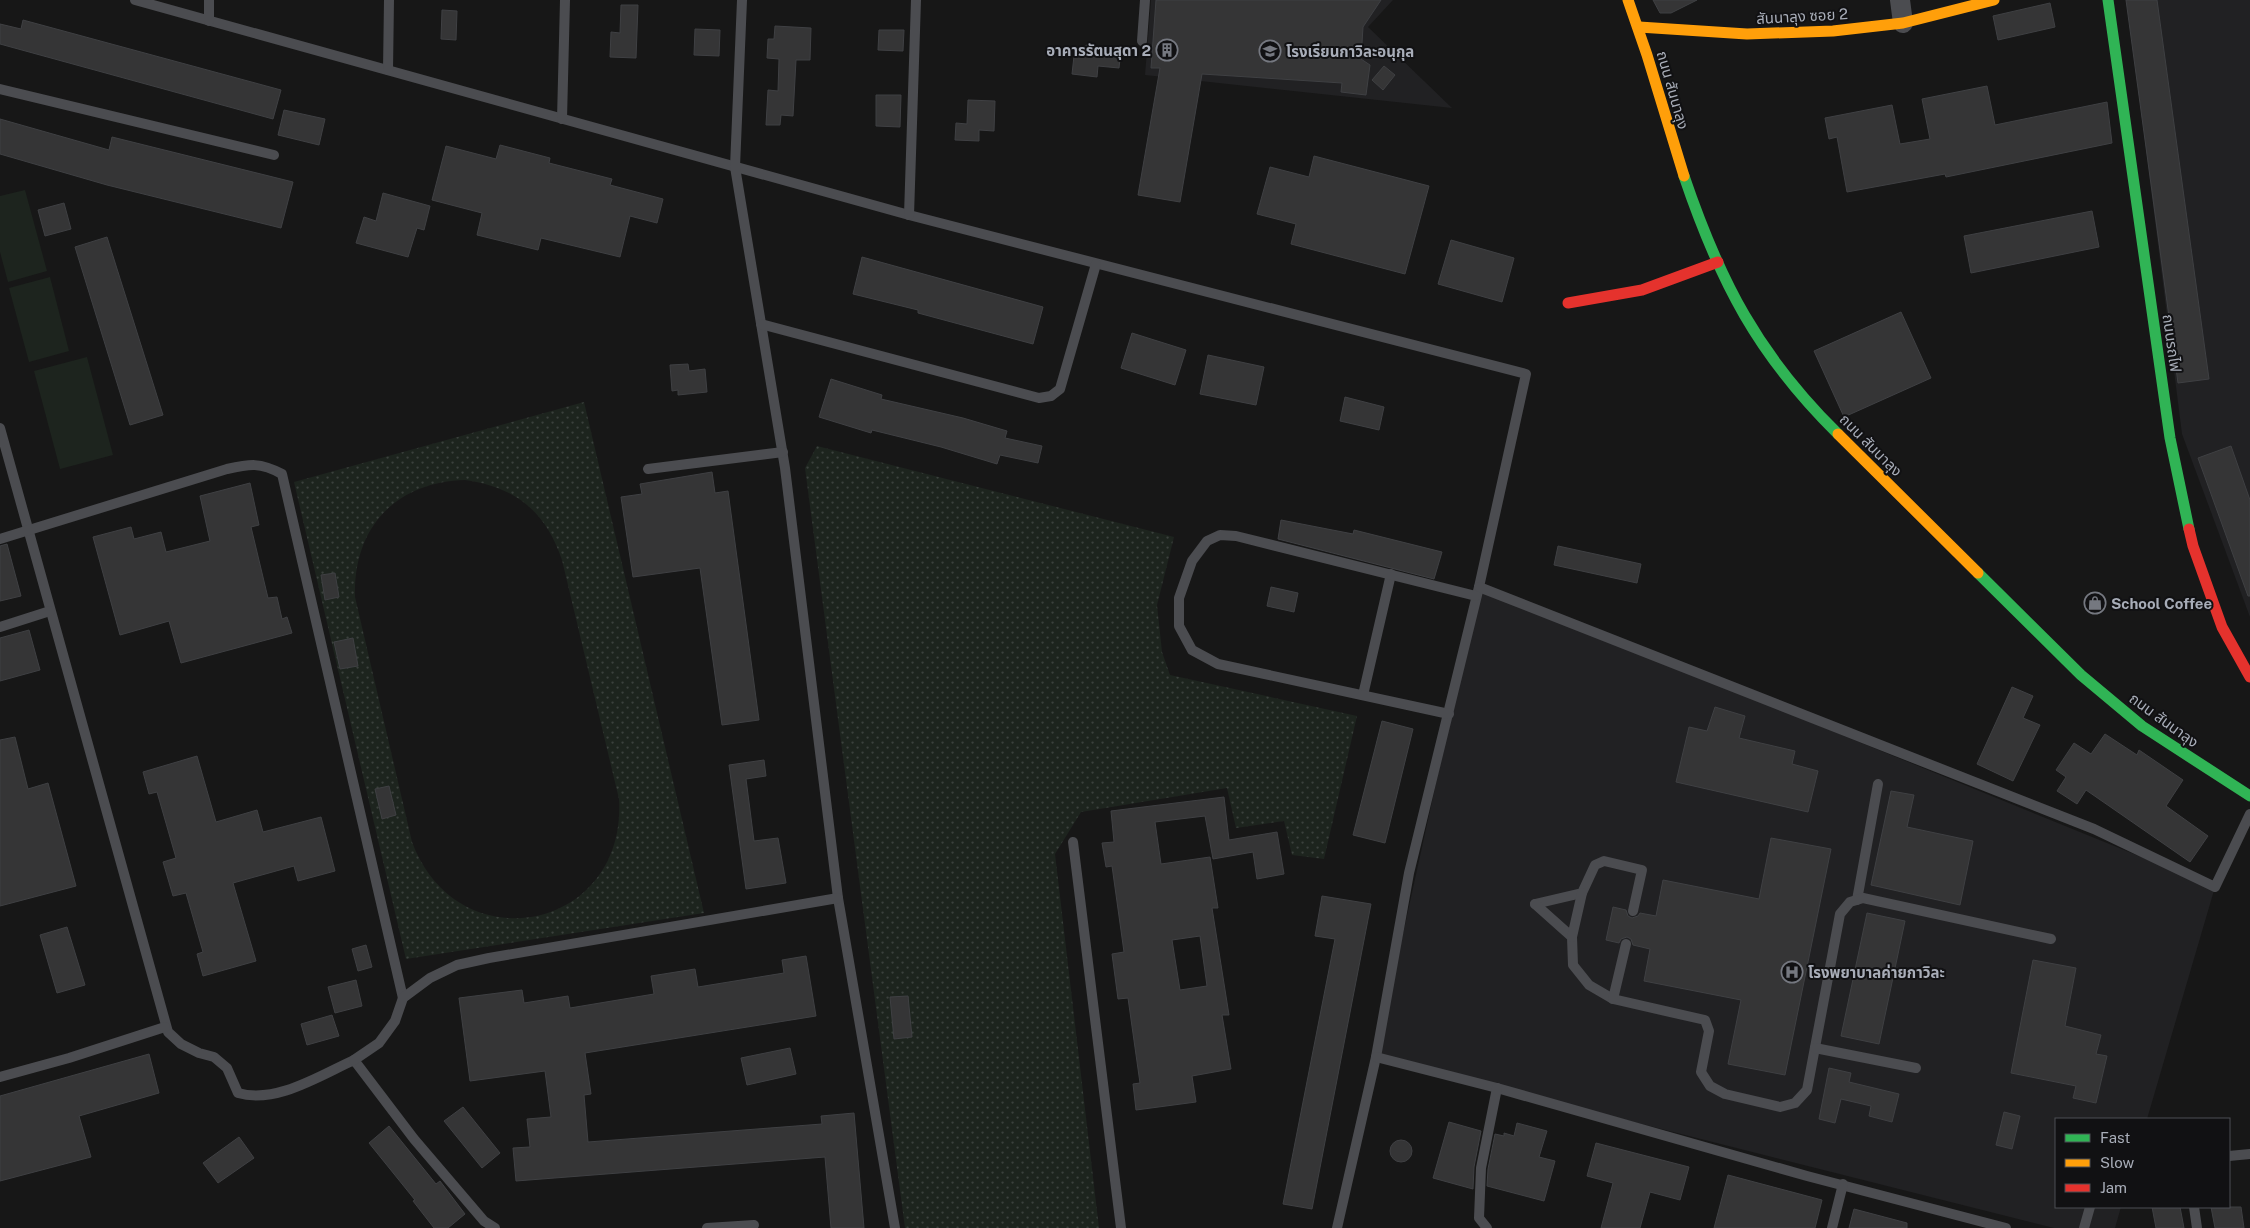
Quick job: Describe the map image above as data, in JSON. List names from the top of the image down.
{
  "streets": {
    "street": ["สันนาลุง ซอย 2", "ถนน สันนาลุง", "ถนนรถไฟ"]
  },
  "crossings": [
    ["สันนาลุง ซอย 2", "ถนน สันนาลุง"]
  ],
  "places": {
    "building": ["อาคารรัตนสุดา 2"],
    "school or university": ["โรงเรียนกาวิละอนุกุล"],
    "shop": ["School Coffee"],
    "hospital": ["โรงพยาบาลค่ายกาวิละ"]
  },
  "legend": ["Fast", "Slow", "Jam"]
}
